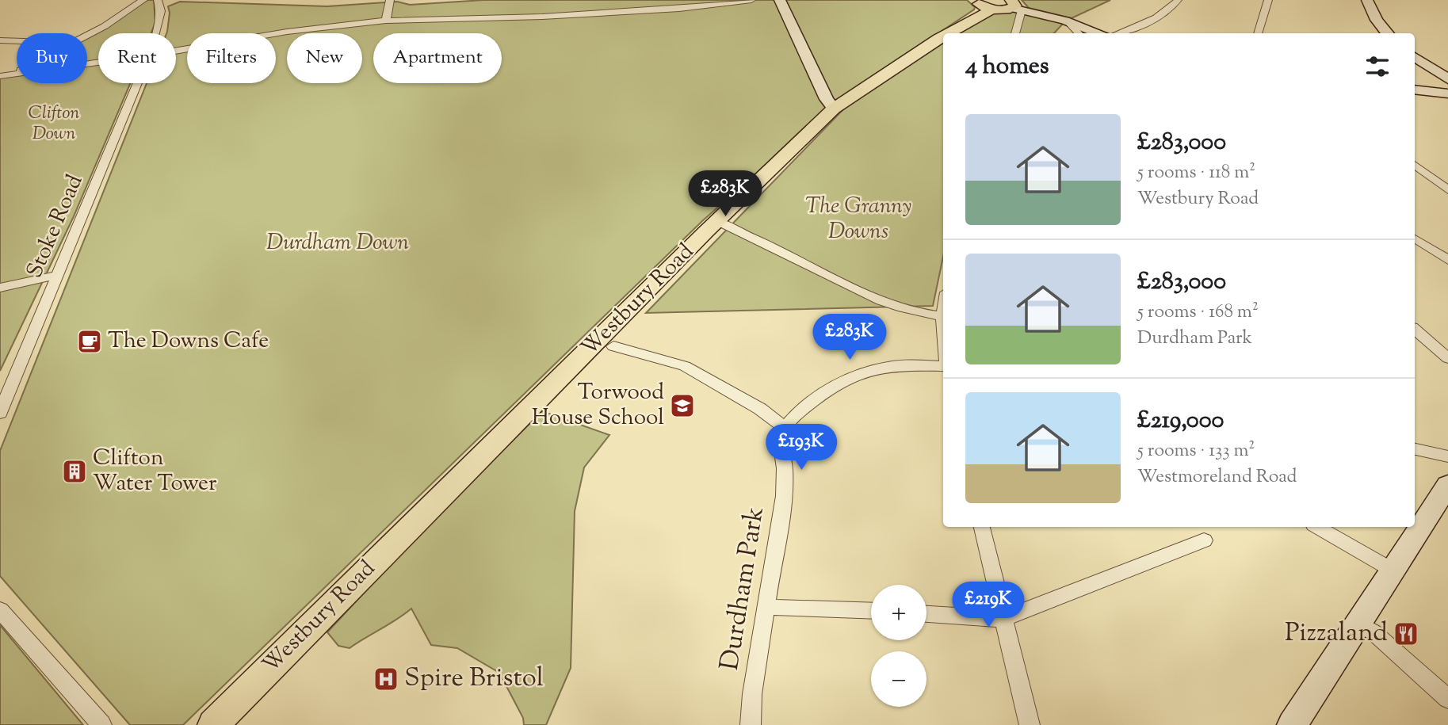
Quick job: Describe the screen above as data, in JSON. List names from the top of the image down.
{
  "streets": {
    "main road": ["Westbury Road"],
    "street": ["Stoke Road", "Durdham Park"]
  },
  "parks": ["Clifton Down", "The Granny Downs", "Durdham Down"],
  "places": {
    "cafe": ["The Downs Cafe"],
    "school or university": ["Torwood House School"],
    "building": ["Clifton Water Tower"],
    "restaurant": ["Pizzaland"],
    "hospital": ["Spire Bristol"]
  },
  "page": {
    "chip": [
      "Buy",
      "Rent",
      "Filters",
      "New",
      "Apartment"
    ],
    "heading": "4 homes",
    "list": [
      {
        "name": "£283,000",
        "note": "5 rooms · 118 m² · Westbury Road"
      },
      {
        "name": "£283,000",
        "note": "5 rooms · 168 m² · Durdham Park"
      },
      {
        "name": "£219,000",
        "note": "5 rooms · 133 m² · Westmoreland Road"
      }
    ],
    "price": [
      "£283K",
      "£283K",
      "£193K",
      "£219K"
    ],
    "map_buttons": ["+", "−"]
  }
}
